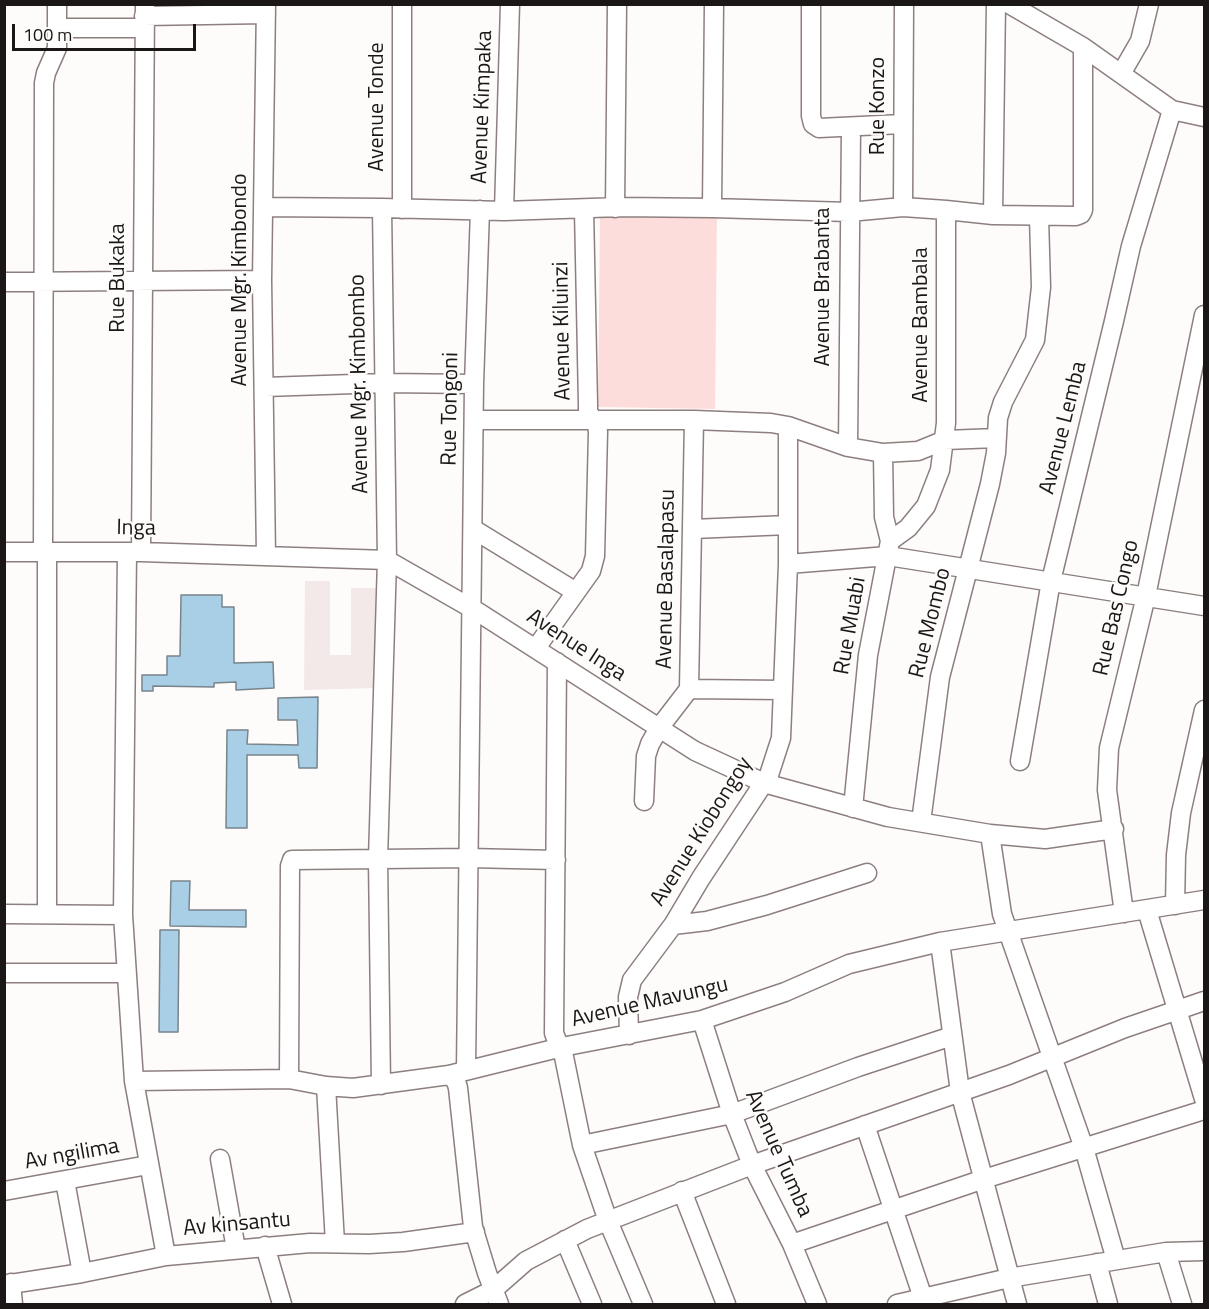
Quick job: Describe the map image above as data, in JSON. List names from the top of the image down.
{
  "streets": {
    "street": [
      "Rue Konzo",
      "Avenue Tonde",
      "Avenue Kimpaka",
      "Rue Bukaka",
      "Avenue Mgr. Kimbondo",
      "Avenue Brabanta",
      "Avenue Bambala",
      "Avenue Kiluinzi",
      "Avenue Mgr. Kimbombo",
      "Rue Tongoni",
      "Avenue Lemba",
      "Inga",
      "Avenue Basalapasu",
      "Rue Bas Congo",
      "Rue Mombo",
      "Rue Muabi",
      "Avenue Inga",
      "Avenue Kiobongoy",
      "Avenue Mavungu",
      "Avenue Tumba",
      "Av ngilima",
      "Av kinsantu"
    ]
  },
  "crossings": [
    ["Rue Bukaka", "Inga"],
    ["Rue Bukaka", "Avenue Mavungu"],
    ["Rue Bukaka", "Av ngilima"],
    ["Rue Bukaka", "Av kinsantu"],
    ["Avenue Mgr. Kimbondo", "Inga"],
    ["Avenue Mgr. Kimbondo", "Avenue Inga"],
    ["Avenue Bambala", "Rue Muabi"],
    ["Avenue Kiluinzi", "Avenue Inga"],
    ["Avenue Mgr. Kimbombo", "Avenue Inga"],
    ["Avenue Mgr. Kimbombo", "Avenue Mavungu"],
    ["Rue Tongoni", "Avenue Inga"],
    ["Rue Tongoni", "Avenue Mavungu"],
    ["Inga", "Avenue Inga"],
    ["Avenue Basalapasu", "Avenue Inga"],
    ["Rue Bas Congo", "Avenue Inga"],
    ["Rue Bas Congo", "Avenue Mavungu"],
    ["Rue Mombo", "Avenue Inga"],
    ["Rue Muabi", "Avenue Inga"],
    ["Avenue Inga", "Avenue Kiobongoy"],
    ["Avenue Kiobongoy", "Avenue Mavungu"],
    ["Avenue Mavungu", "Avenue Tumba"]
  ],
  "scale_bar": "100 m"
}
